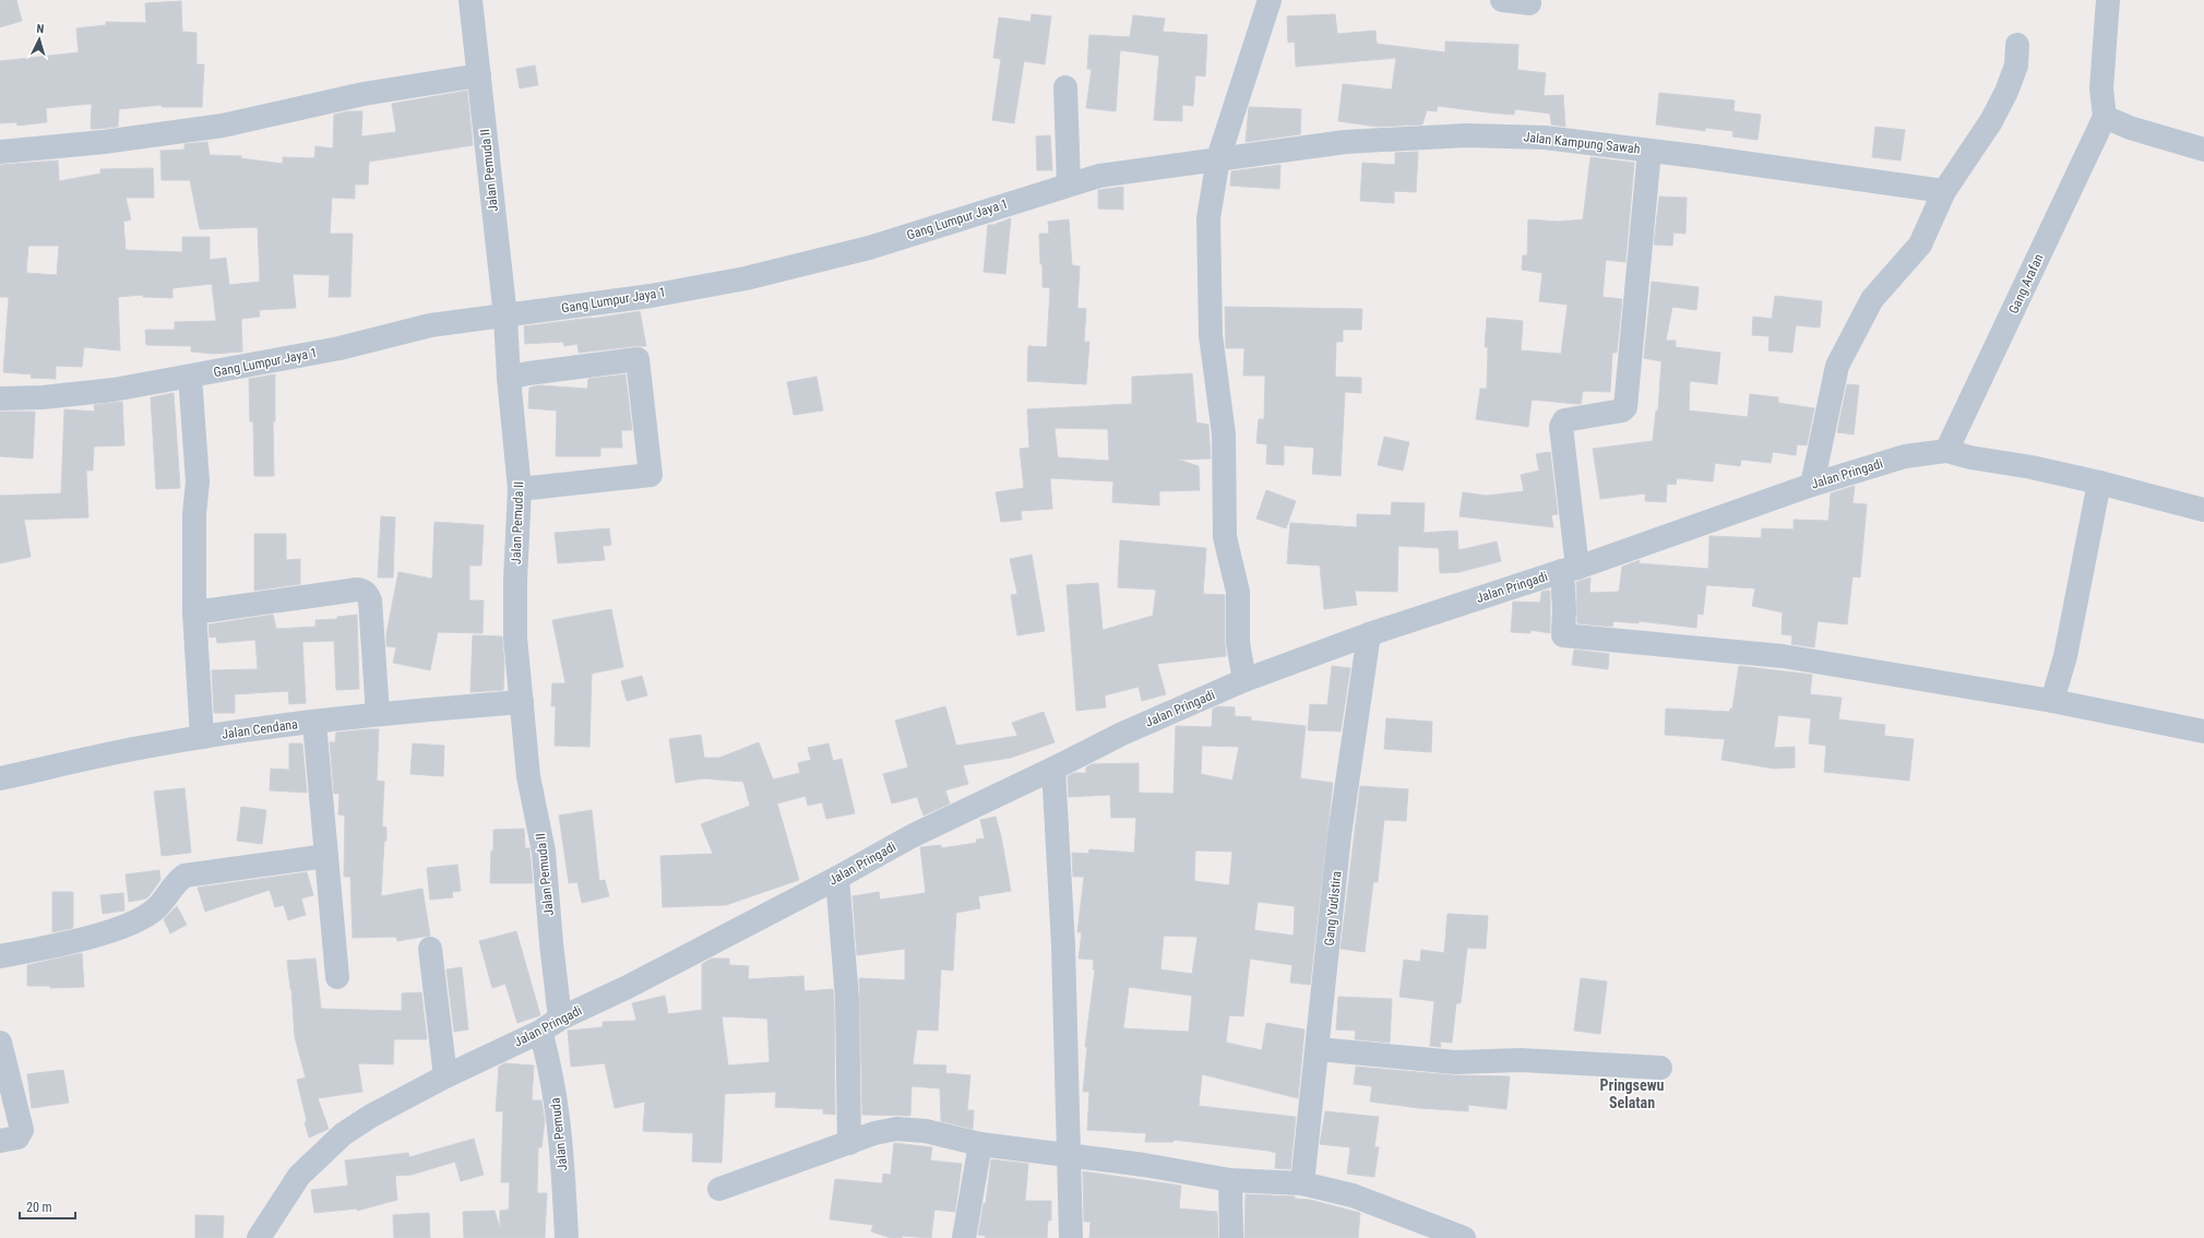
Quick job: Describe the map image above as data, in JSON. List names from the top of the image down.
{
  "streets": {
    "street": [
      "Jalan Kampung Sawah",
      "Jalan Pemuda II",
      "Gang Lumpur Jaya 1",
      "Gang Arafan",
      "Jalan Pringadi",
      "Jalan Cendana",
      "Gang Yudistira",
      "Jalan Pemuda"
    ]
  },
  "crossings": [
    ["Jalan Kampung Sawah", "Gang Lumpur Jaya 1"],
    ["Jalan Pemuda II", "Gang Lumpur Jaya 1"],
    ["Jalan Pemuda II", "Jalan Pringadi"],
    ["Jalan Pemuda II", "Jalan Cendana"],
    ["Jalan Pemuda II", "Jalan Pemuda"],
    ["Gang Arafan", "Jalan Pringadi"],
    ["Jalan Pringadi", "Gang Yudistira"],
    ["Jalan Pringadi", "Jalan Pemuda"]
  ],
  "districts": ["Pringsewu Selatan"],
  "scale_bar": "20 m",
  "north": "top"
}
